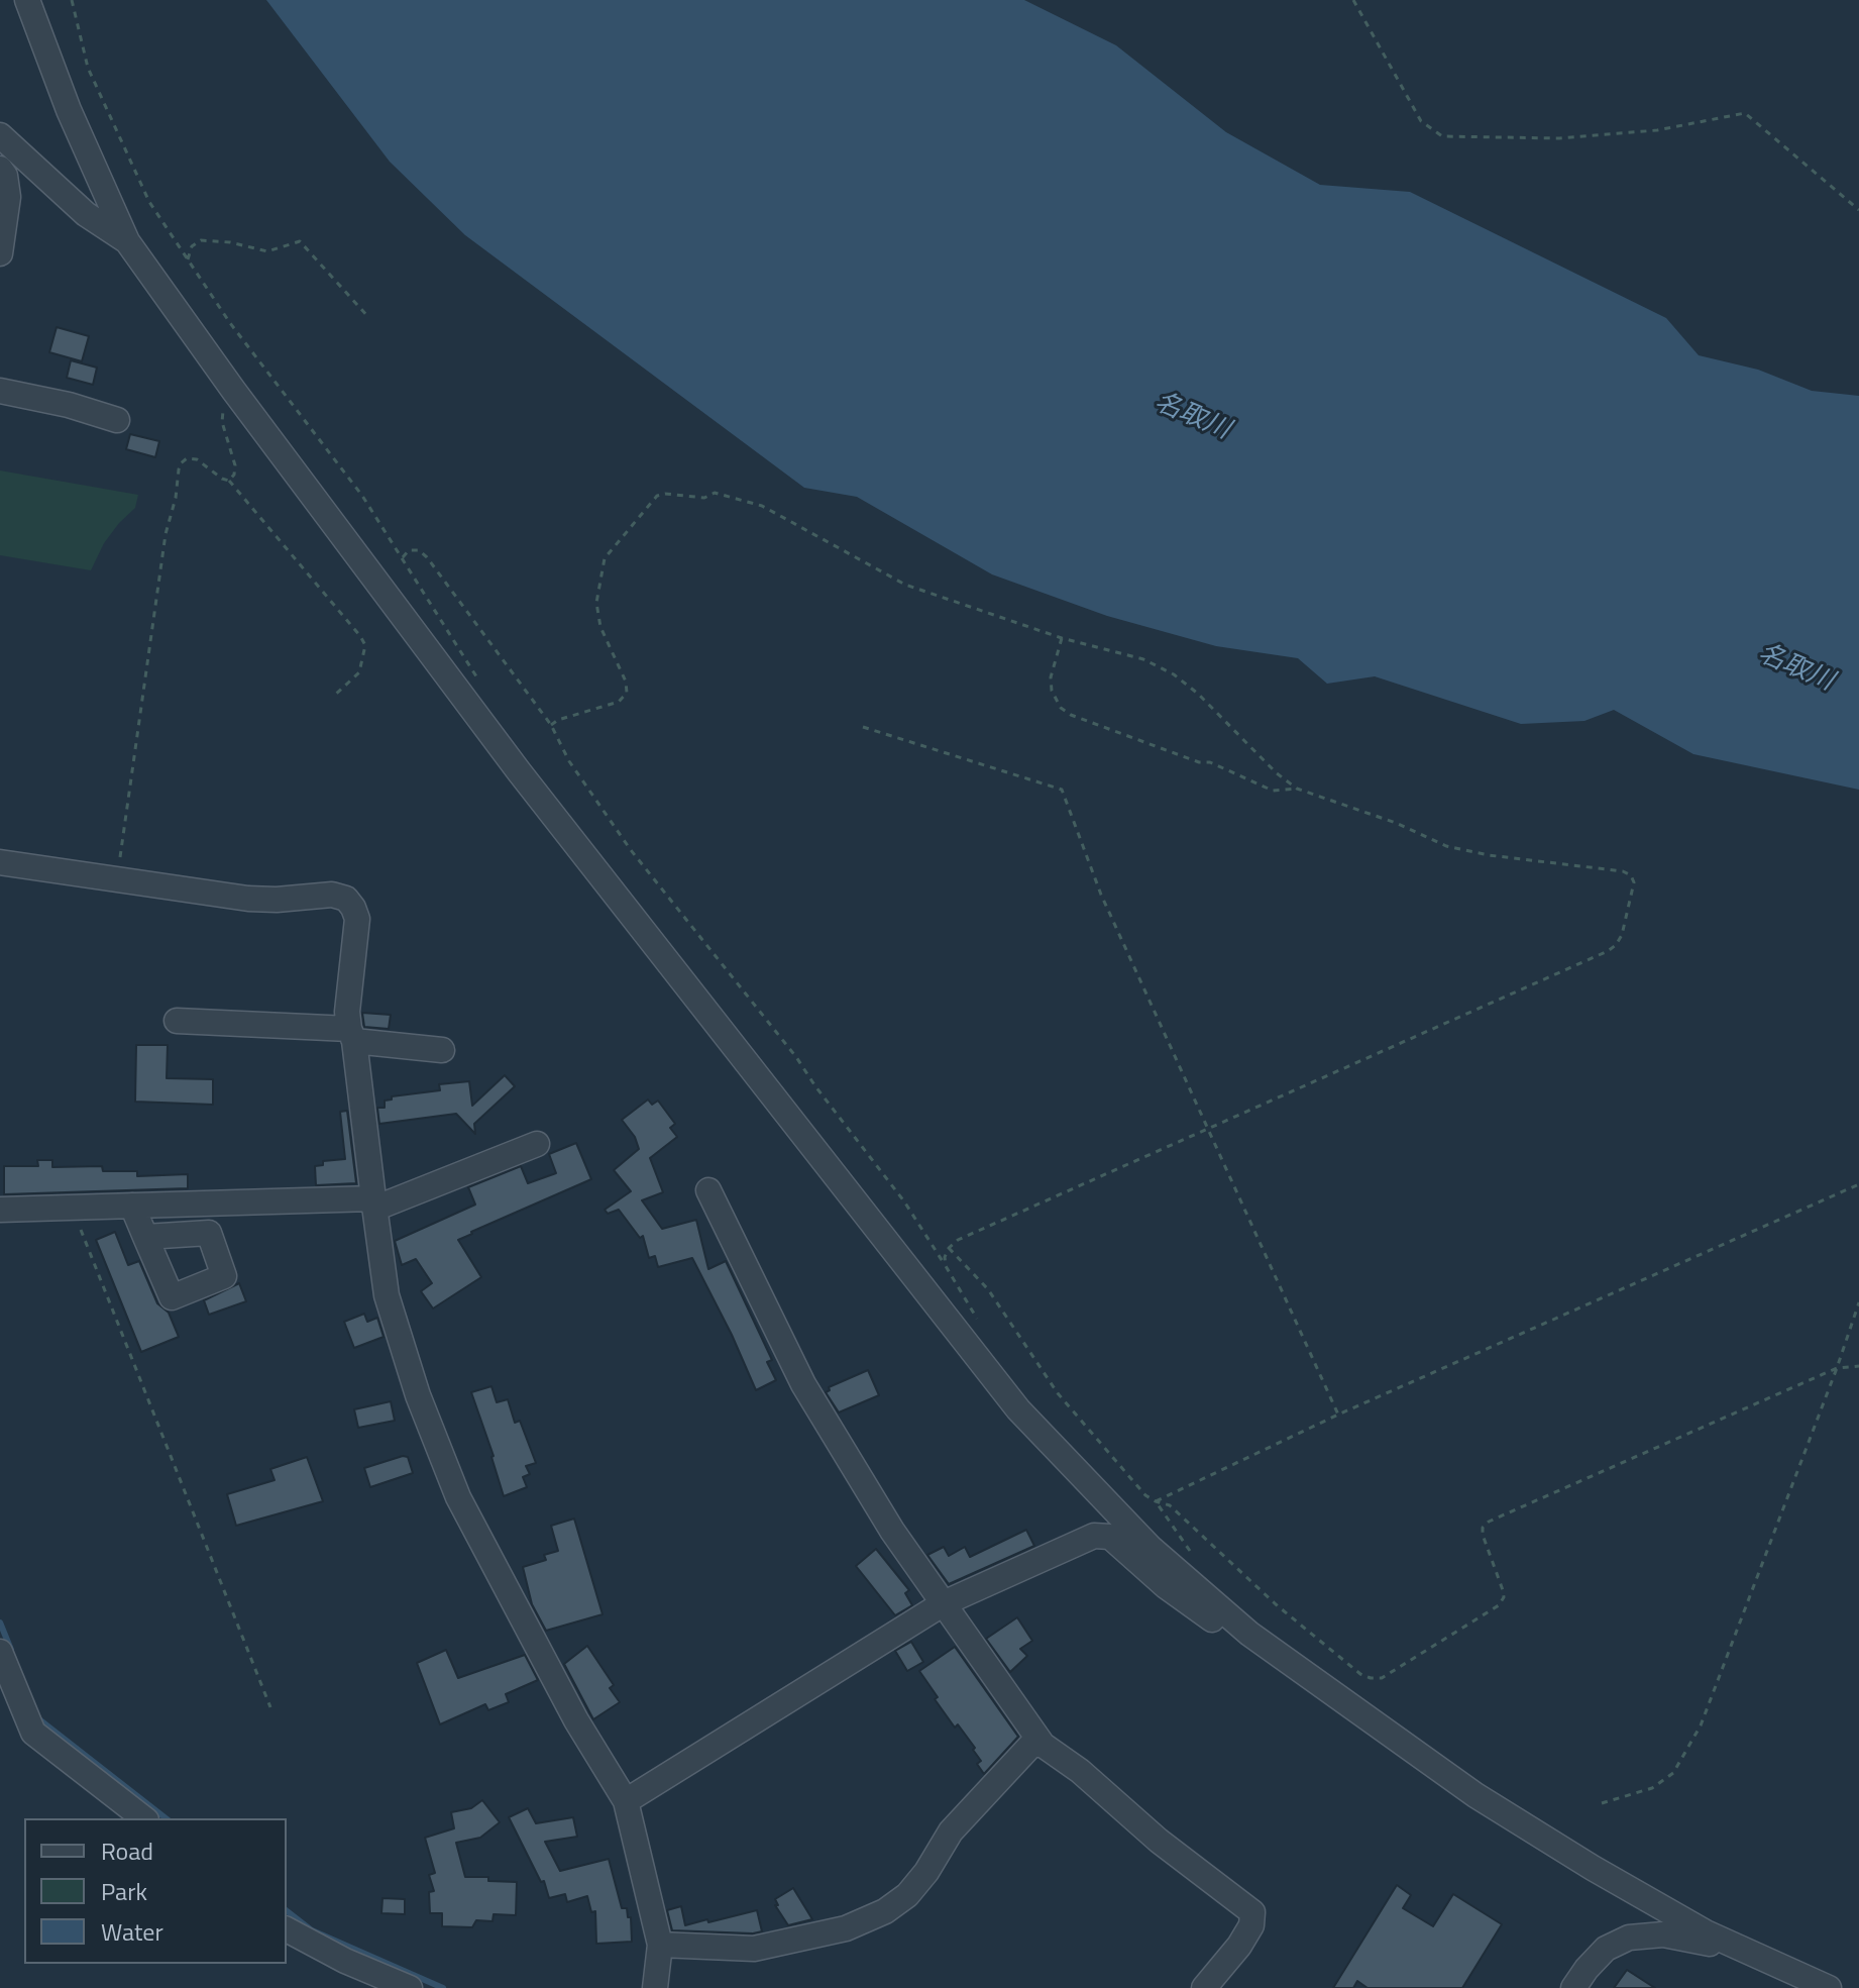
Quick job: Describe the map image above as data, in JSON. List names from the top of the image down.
{
  "water": ["名取川"],
  "legend": ["Road", "Park", "Water"]
}
